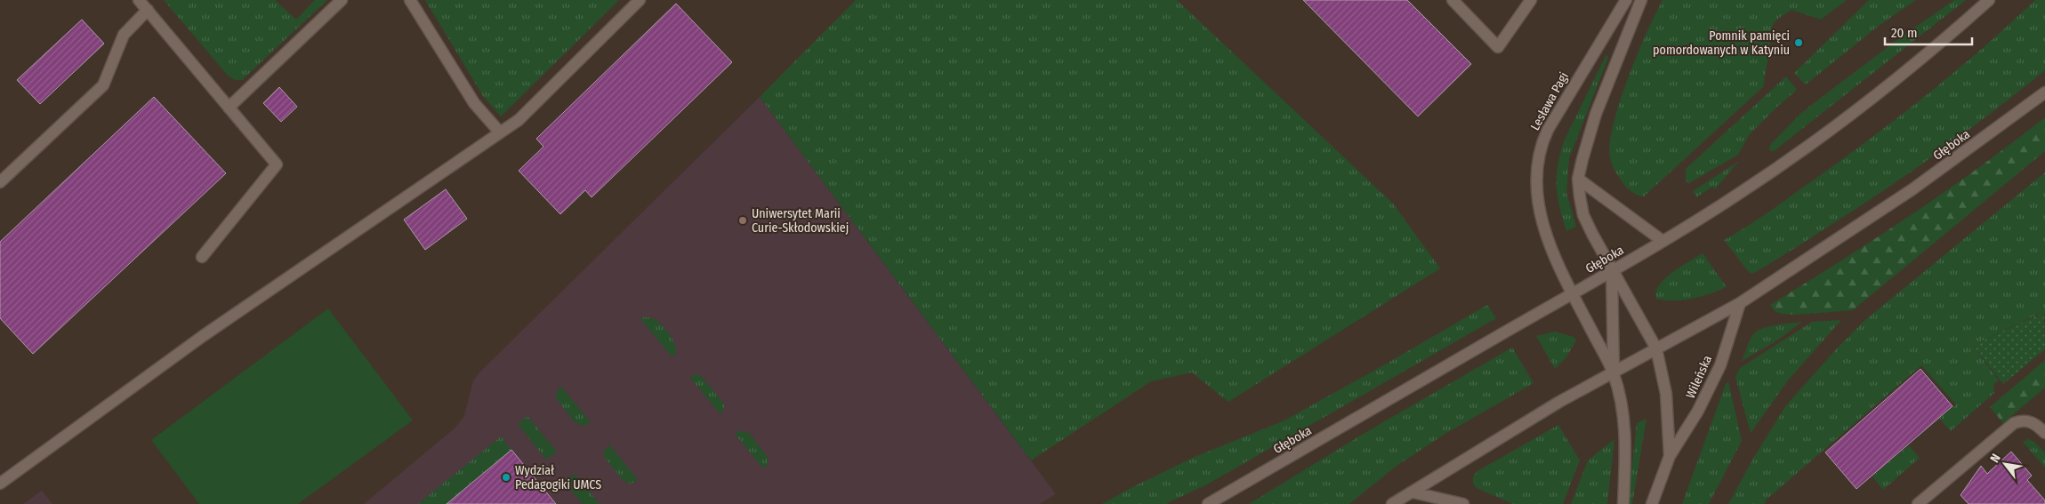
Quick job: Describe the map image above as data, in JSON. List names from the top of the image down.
{
  "streets": {
    "street": ["Lesława Pagi", "Głęboka", "Wileńska"]
  },
  "crossings": [
    ["Lesława Pagi", "Głęboka"],
    ["Głęboka", "Wileńska"]
  ],
  "places": ["Pomnik pamięci pomordowanych w Katyniu", "Uniwersytet Marii Curie-Skłodowskiej", "Wydział Pedagogiki UMCS"],
  "scale_bar": "20 m",
  "north": "top left"
}
